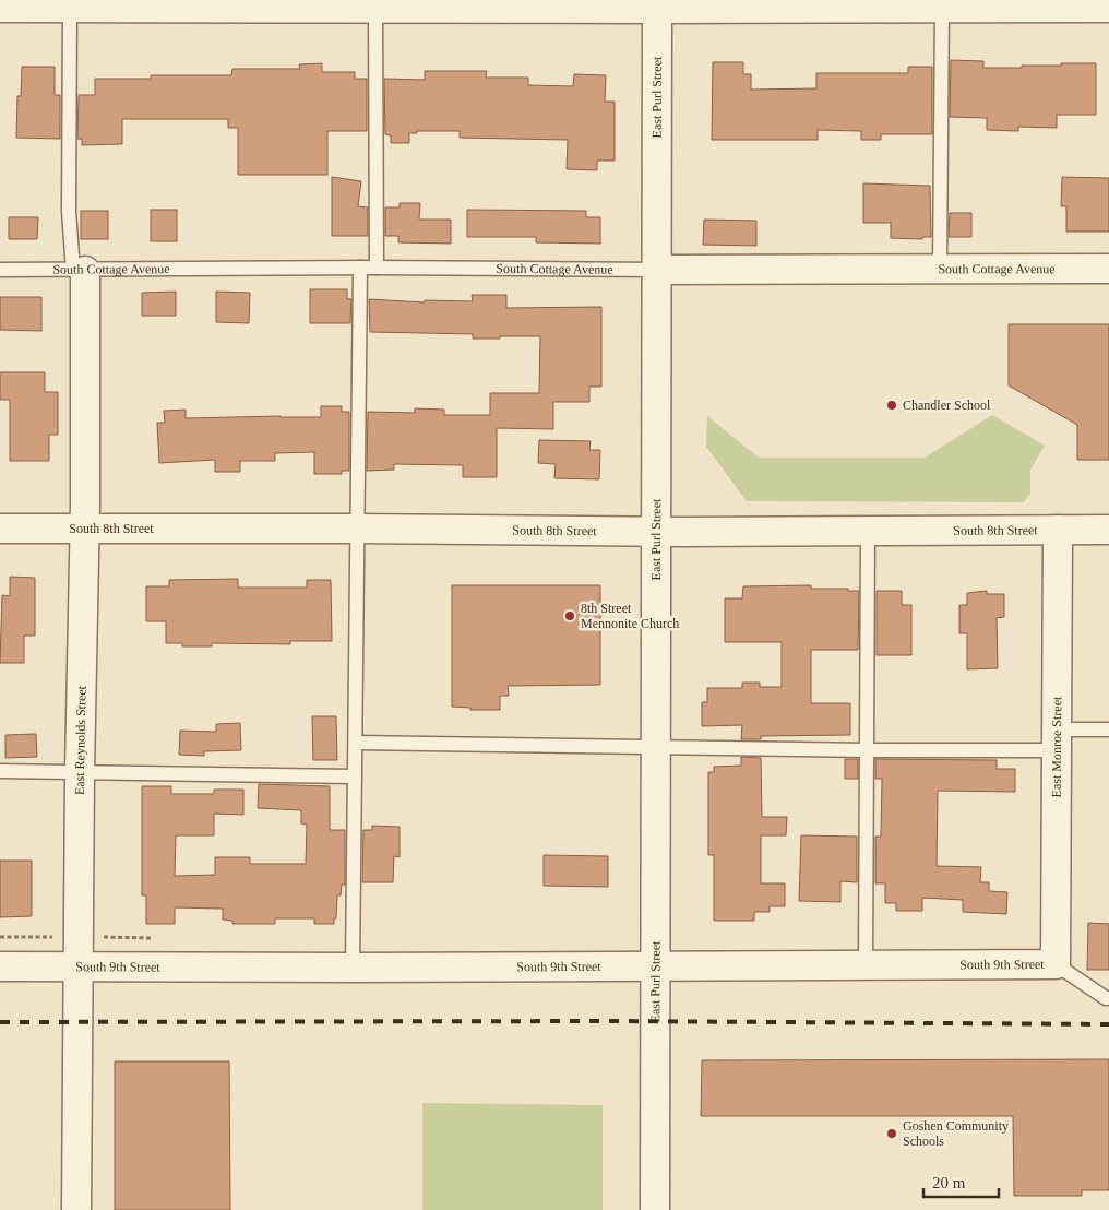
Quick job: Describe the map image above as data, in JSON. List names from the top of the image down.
{
  "streets": {
    "street": [
      "East Purl Street",
      "South Cottage Avenue",
      "South 8th Street",
      "East Reynolds Street",
      "East Monroe Street",
      "South 9th Street"
    ]
  },
  "crossings": [
    ["East Purl Street", "South Cottage Avenue"],
    ["East Purl Street", "South 8th Street"],
    ["East Purl Street", "South 9th Street"],
    ["South Cottage Avenue", "East Reynolds Street"],
    ["South 8th Street", "East Reynolds Street"],
    ["South 8th Street", "East Monroe Street"],
    ["East Reynolds Street", "South 9th Street"],
    ["East Monroe Street", "South 9th Street"]
  ],
  "places": ["Chandler School", "8th Street Mennonite Church", "Goshen Community Schools"],
  "scale_bar": "20 m"
}
